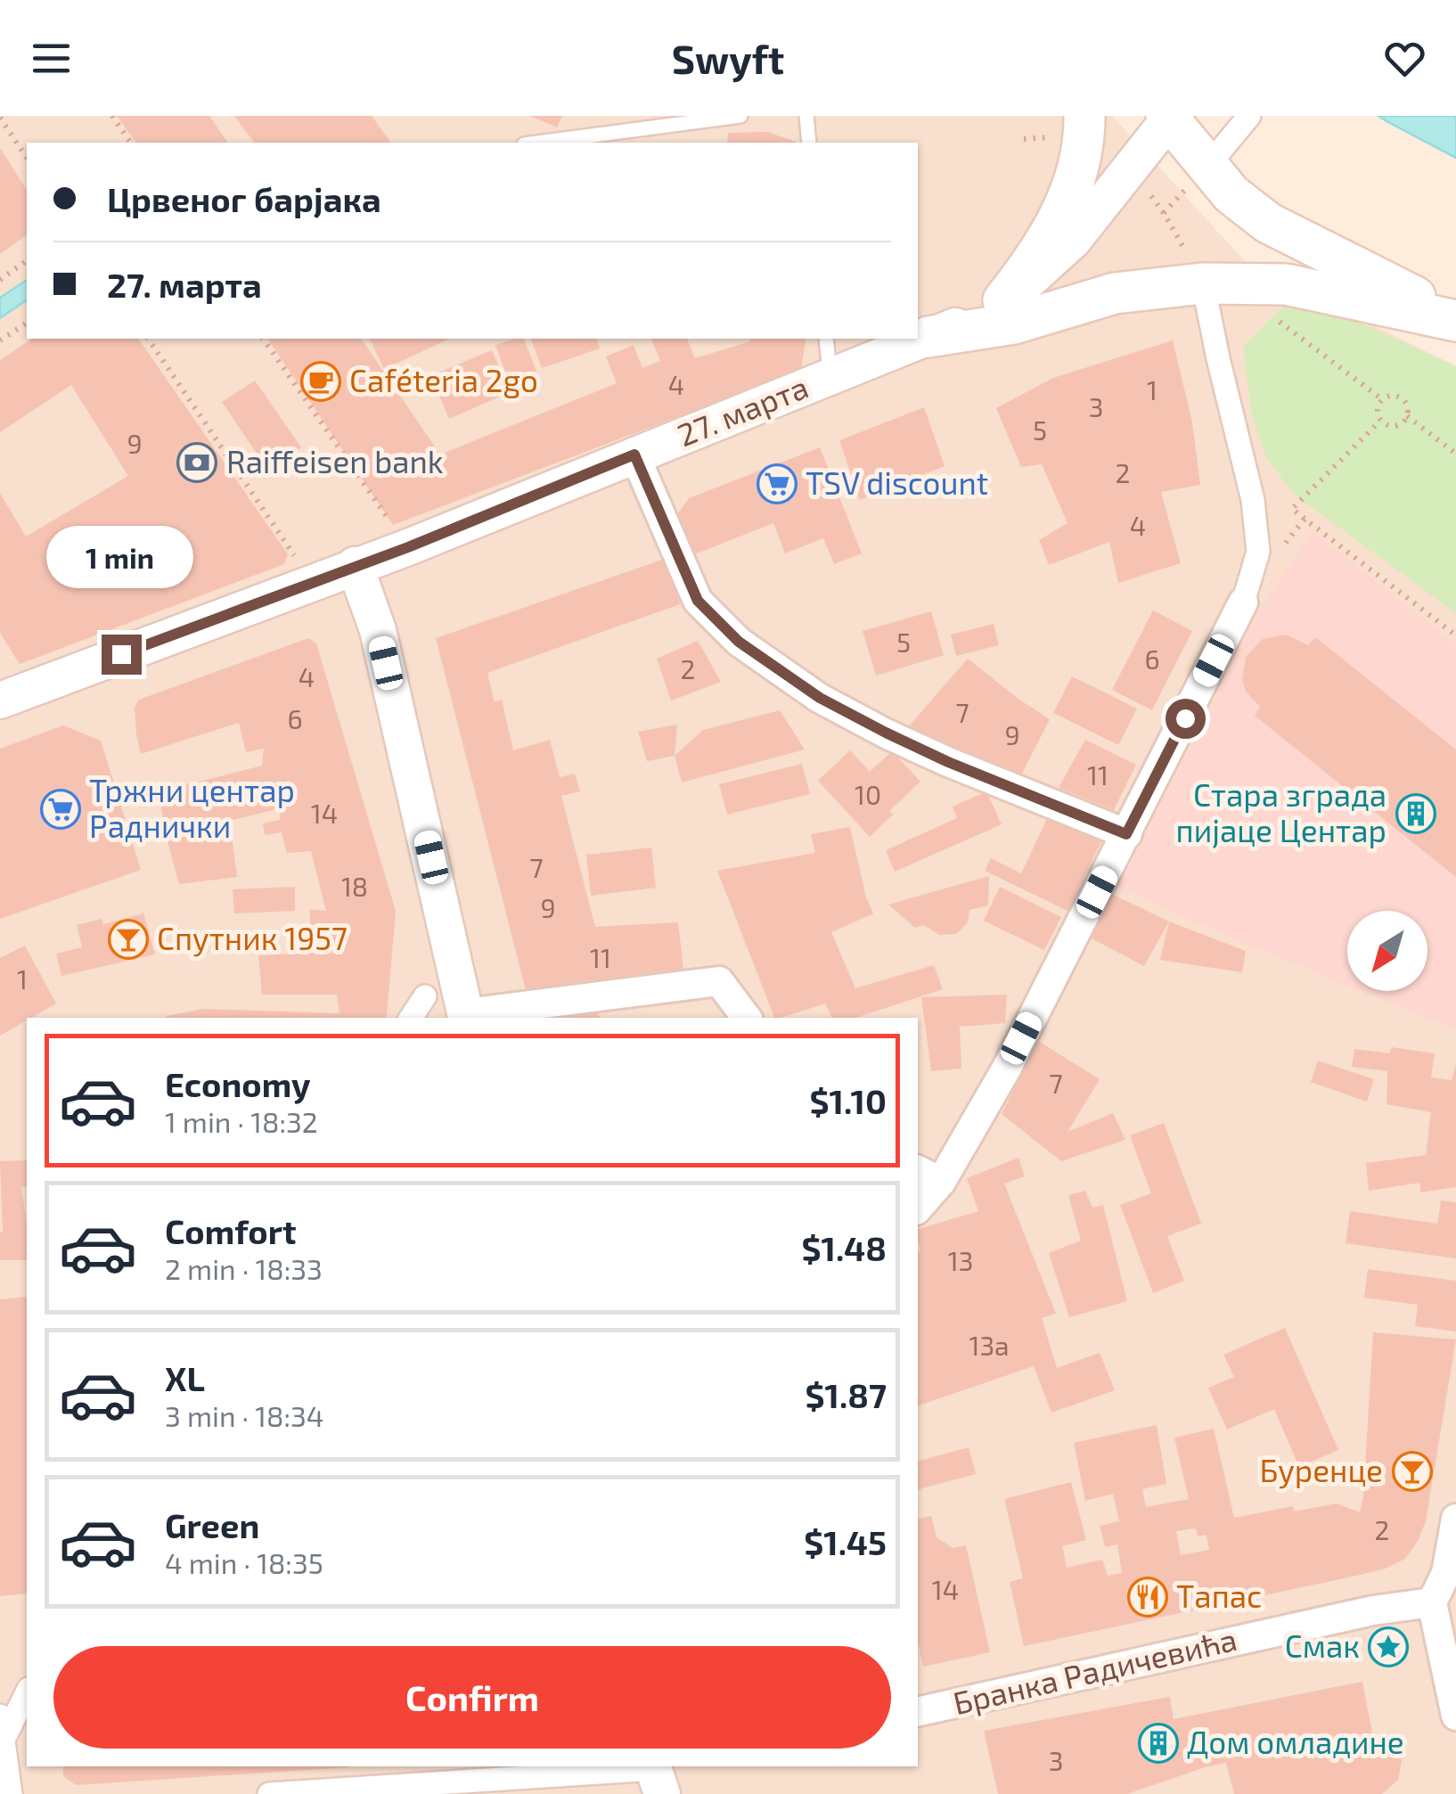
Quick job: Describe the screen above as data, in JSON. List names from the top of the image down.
{
  "streets": {
    "street": ["27. марта", "Бранка Радичевића"]
  },
  "places": {
    "cafe": ["Caféteria 2go"],
    "bank": ["Raiffeisen bank"],
    "supermarket": ["TSV discount", "Тржни центар Раднички"],
    "building": ["Стара зграда пијаце Центар", "Дом омладине"],
    "bar": ["Спутник 1957", "Буренце"],
    "restaurant": ["Тапас"],
    "place": ["Смак"]
  },
  "house_numbers": [
    "4",
    "1",
    "3",
    "5",
    "9",
    "2",
    "4",
    "5",
    "6",
    "2",
    "4",
    "7",
    "6",
    "9",
    "11",
    "10",
    "14",
    "7",
    "18",
    "9",
    "11",
    "1",
    "7",
    "13",
    "13a",
    "2",
    "14",
    "3"
  ],
  "north": "bottom left",
  "page": {
    "header": "Swyft",
    "banner": ["Црвеног барјака", "27. марта"],
    "bubble": "1 min",
    "list": [
      {
        "name": "Economy",
        "note": "1 min · 18:32",
        "value": "$1.10"
      },
      {
        "name": "Comfort",
        "note": "2 min · 18:33",
        "value": "$1.48"
      },
      {
        "name": "XL",
        "note": "3 min · 18:34",
        "value": "$1.87"
      },
      {
        "name": "Green",
        "note": "4 min · 18:35",
        "value": "$1.45"
      }
    ],
    "buttons": "Confirm"
  }
}
